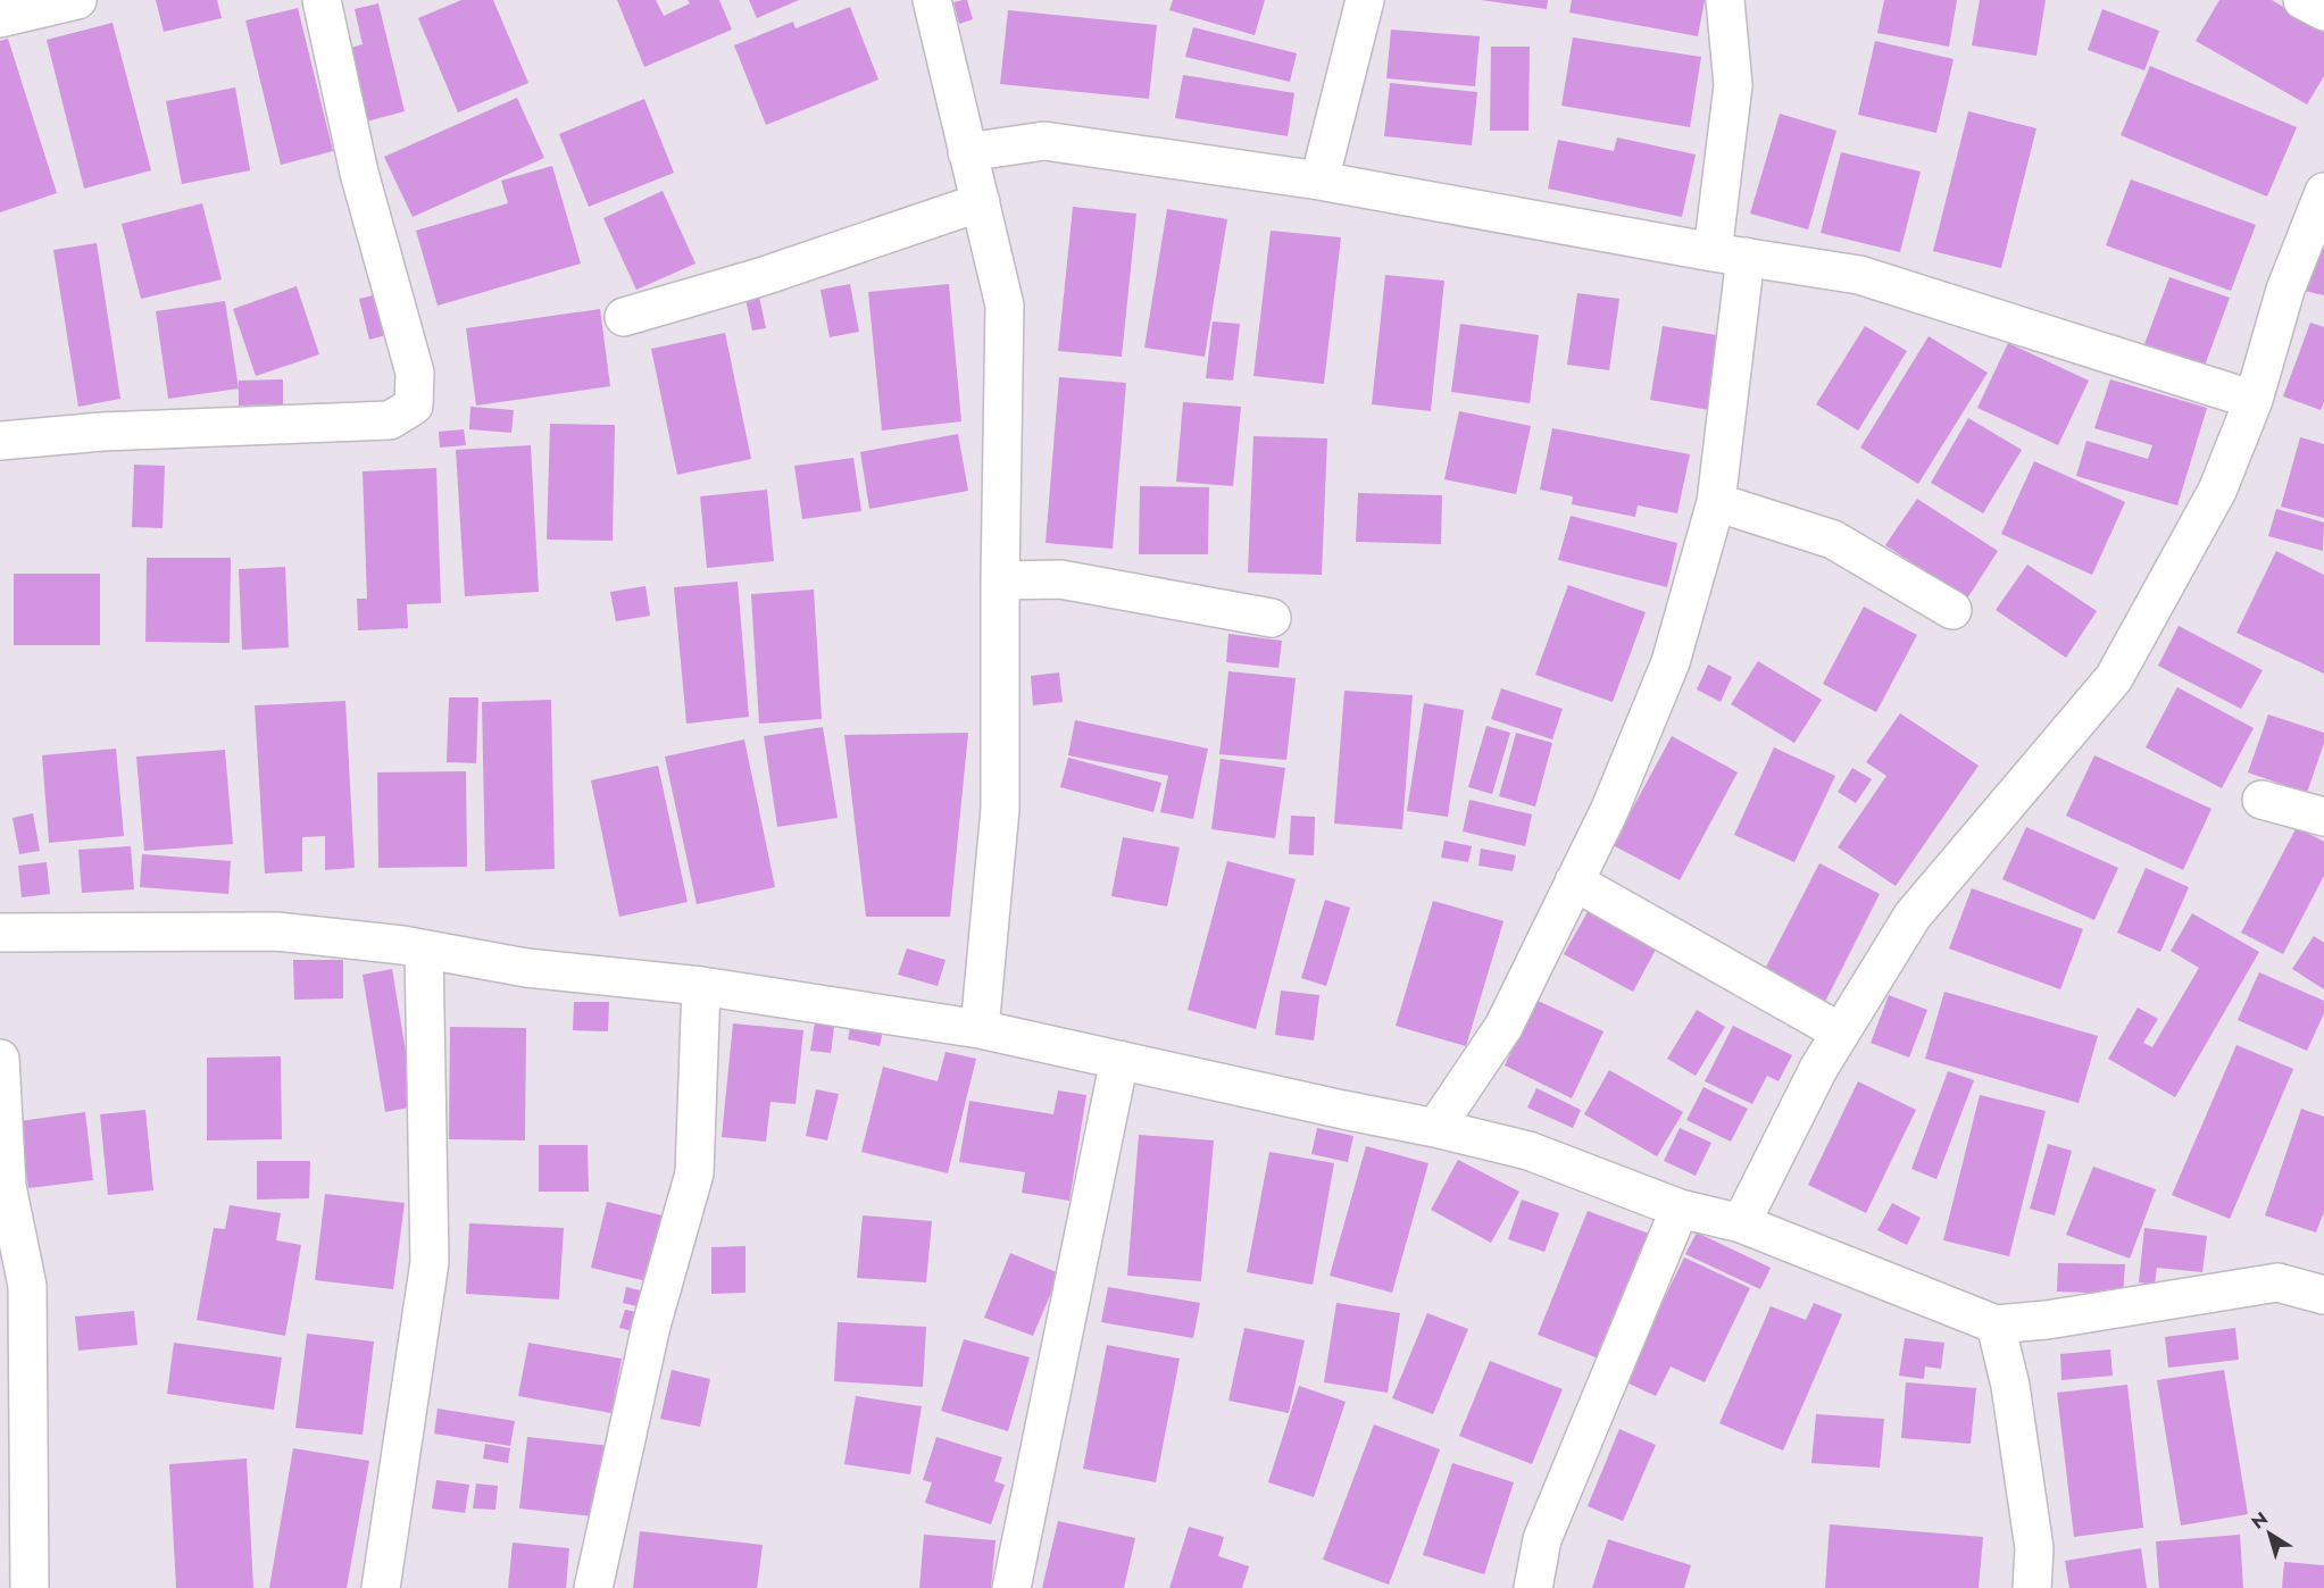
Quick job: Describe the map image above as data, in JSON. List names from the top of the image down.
{
  "north": "top left"
}
